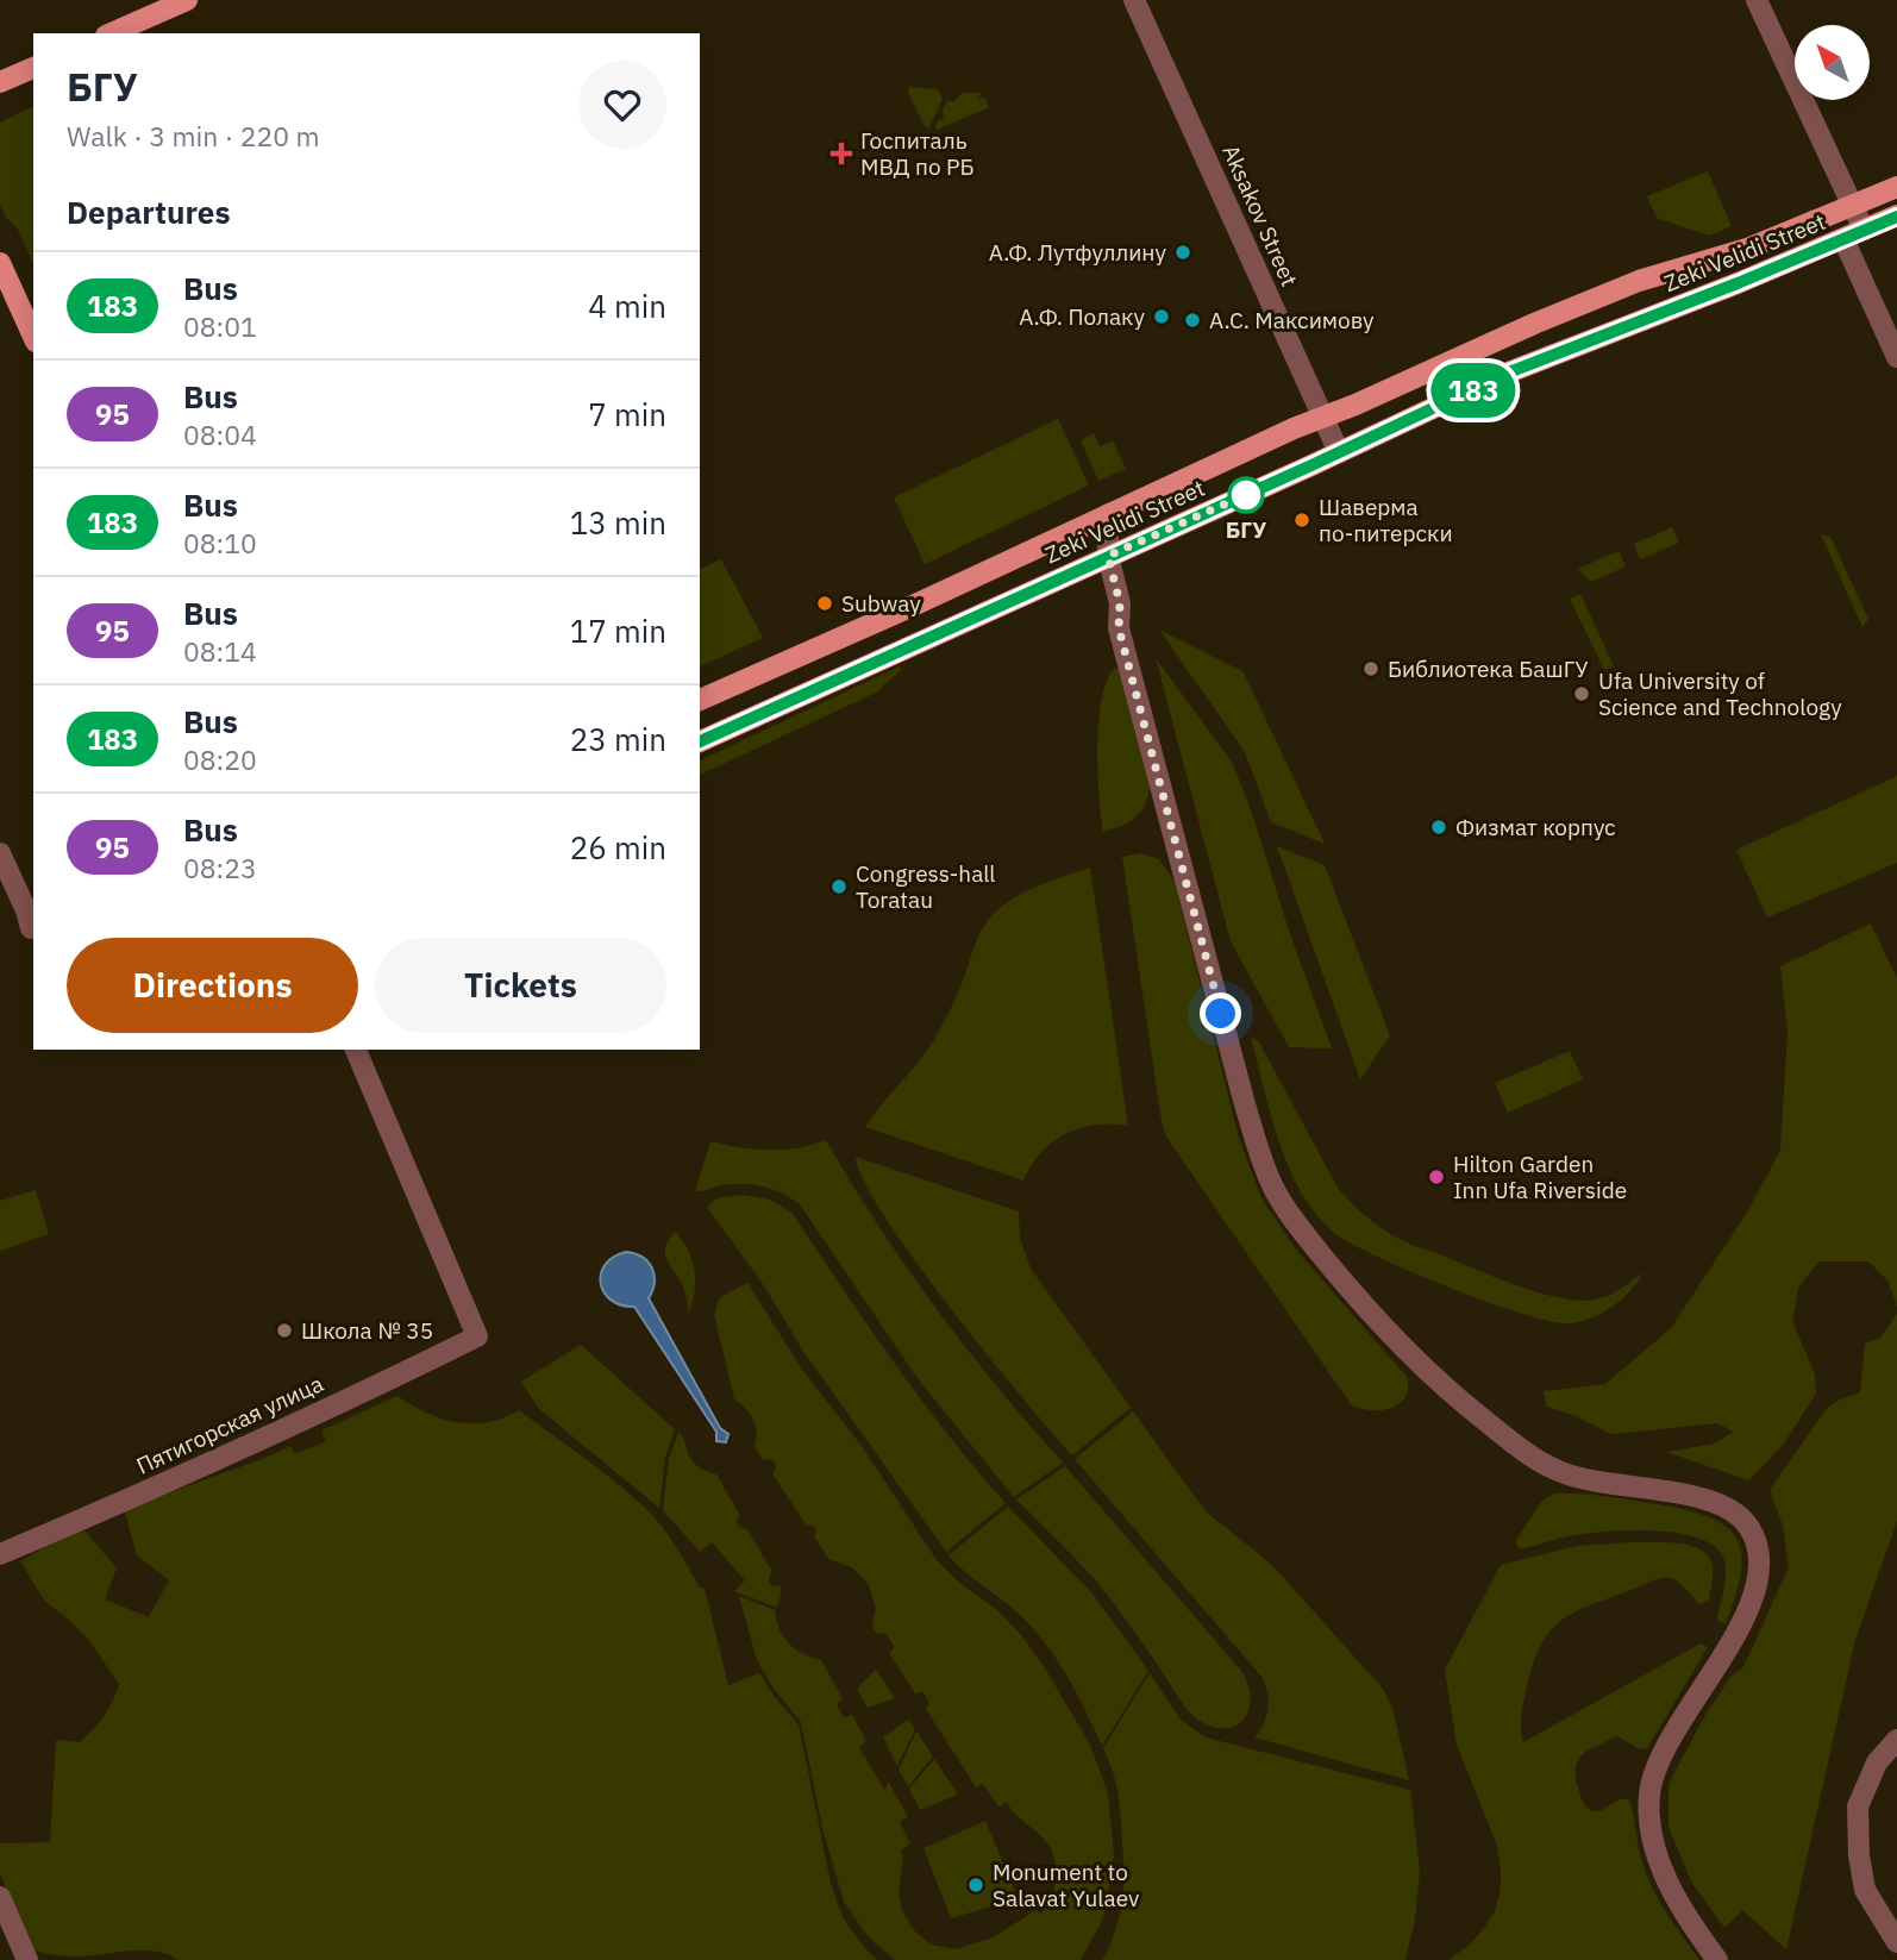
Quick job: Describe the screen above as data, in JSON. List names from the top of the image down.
{
  "streets": {
    "main road": ["Zeki Velidi Street"],
    "street": ["Aksakov Street", "Пятигорская улица"]
  },
  "crossings": [
    ["Aksakov Street", "Zeki Velidi Street"]
  ],
  "places": {
    "health": ["Госпиталь МВД по РБ"],
    "other": [
      "А.Ф. Лутфуллину",
      "А.Ф. Полаку",
      "А.С. Максимову",
      "БГУ",
      "Шаверма по-питерски",
      "Subway",
      "Библиотека БашГУ",
      "Ufa University of Science and Technology",
      "Физмат корпус",
      "Congress-hall Toratau",
      "Hilton Garden Inn Ufa Riverside",
      "Школа № 35",
      "Monument to Salavat Yulaev"
    ]
  },
  "lines": ["bus line 183"],
  "north": "top left",
  "page": {
    "on_map": "183",
    "heading": [
      ["БГУ", "Walk · 3 min · 220 m"],
      "Departures"
    ],
    "list": [
      {
        "mark": "183",
        "name": "Bus",
        "note": "08:01",
        "value": "4 min"
      },
      {
        "mark": "95",
        "name": "Bus",
        "note": "08:04",
        "value": "7 min"
      },
      {
        "mark": "183",
        "name": "Bus",
        "note": "08:10",
        "value": "13 min"
      },
      {
        "mark": "95",
        "name": "Bus",
        "note": "08:14",
        "value": "17 min"
      },
      {
        "mark": "183",
        "name": "Bus",
        "note": "08:20",
        "value": "23 min"
      },
      {
        "mark": "95",
        "name": "Bus",
        "note": "08:23",
        "value": "26 min"
      }
    ],
    "buttons": ["Directions", "Tickets"]
  }
}
